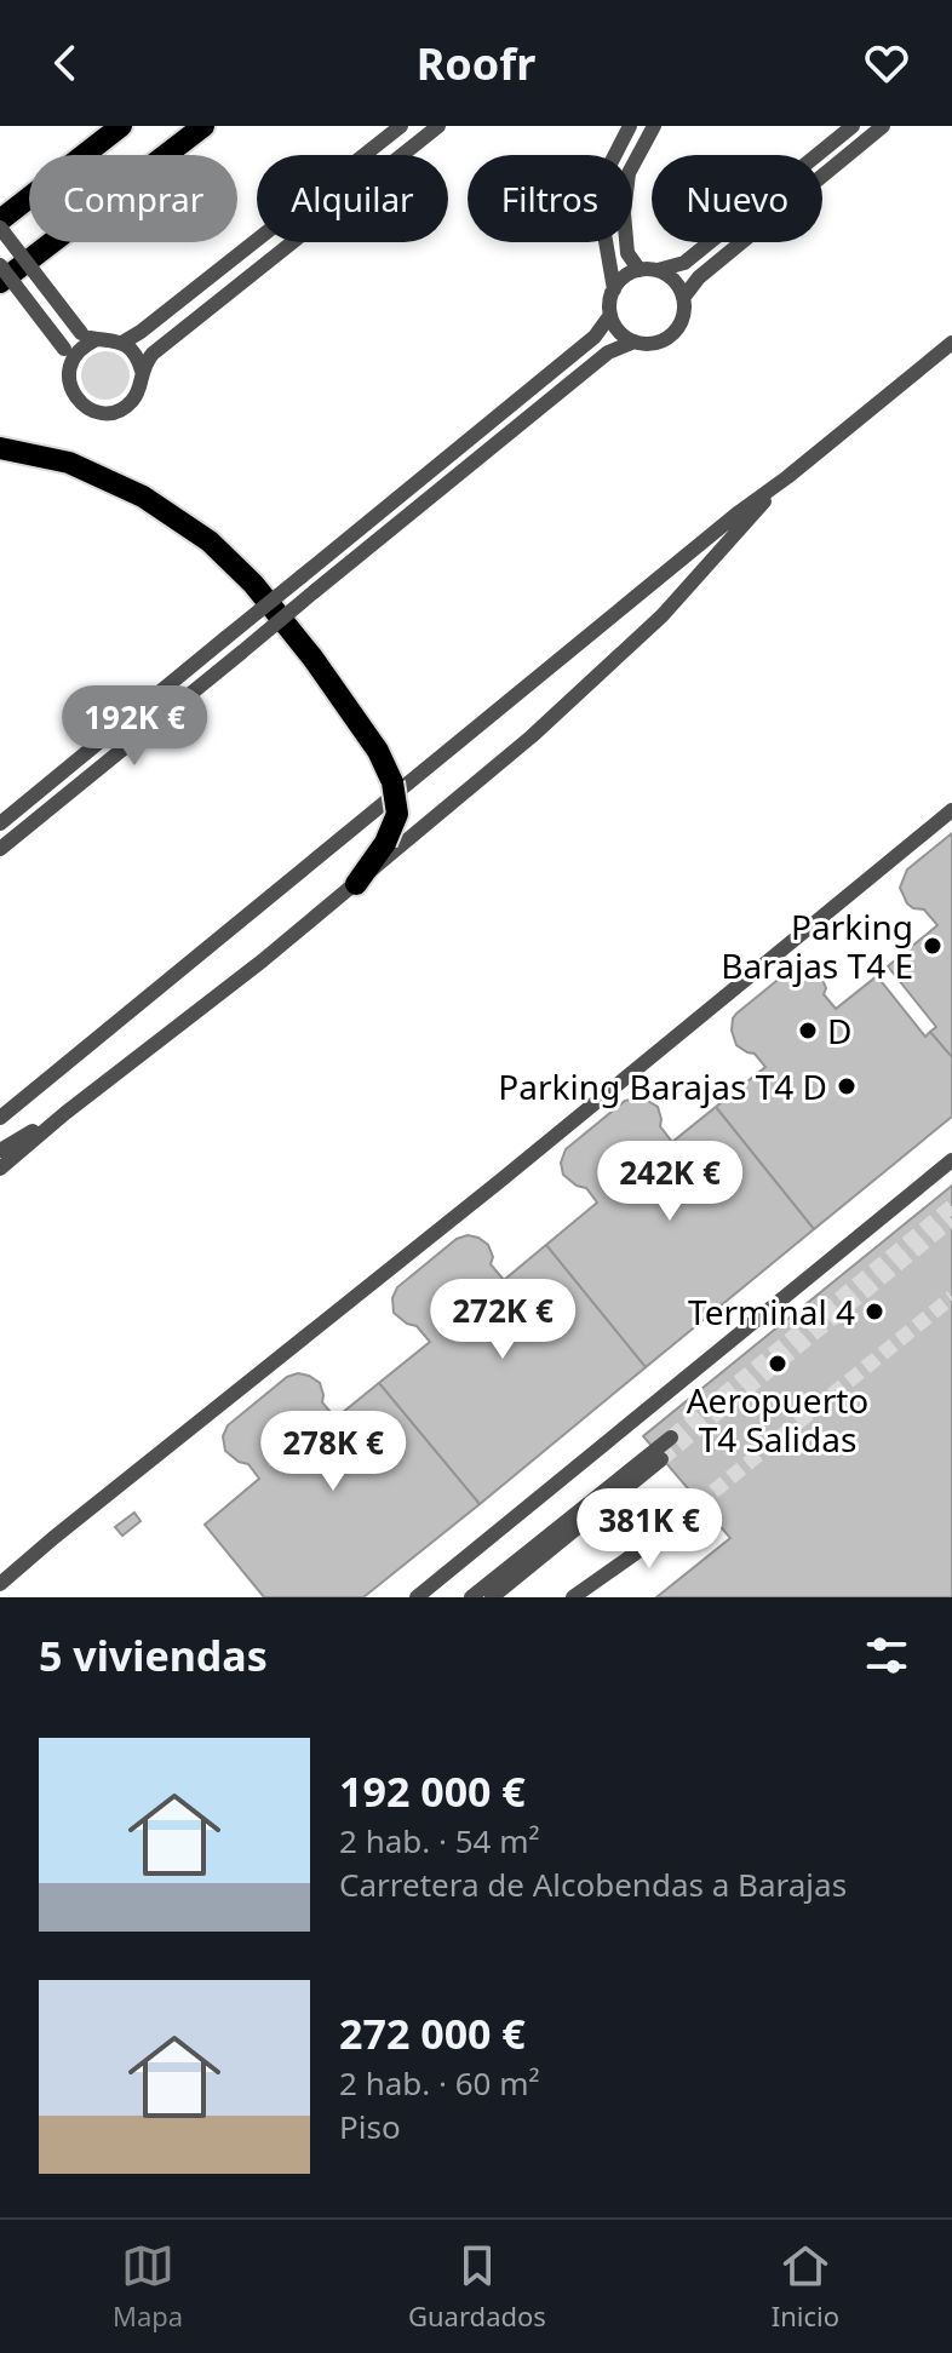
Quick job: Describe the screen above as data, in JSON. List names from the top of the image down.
{
  "places": [
    "Parking Barajas T4 E",
    "D",
    "Parking Barajas T4 D",
    "Terminal 4",
    "Aeropuerto T4 Salidas"
  ],
  "page": {
    "header": "Roofr",
    "chip": [
      "Comprar",
      "Alquilar",
      "Filtros",
      "Nuevo"
    ],
    "price": [
      "192K €",
      "242K €",
      "272K €",
      "278K €",
      "381K €"
    ],
    "heading": "5 viviendas",
    "list": [
      {
        "name": "192 000 €",
        "note": "2 hab. · 54 m² · Carretera de Alcobendas a Barajas"
      },
      {
        "name": "272 000 €",
        "note": "2 hab. · 60 m² · Piso"
      }
    ],
    "tabs": ["Mapa", "Guardados", "Inicio"]
  }
}
